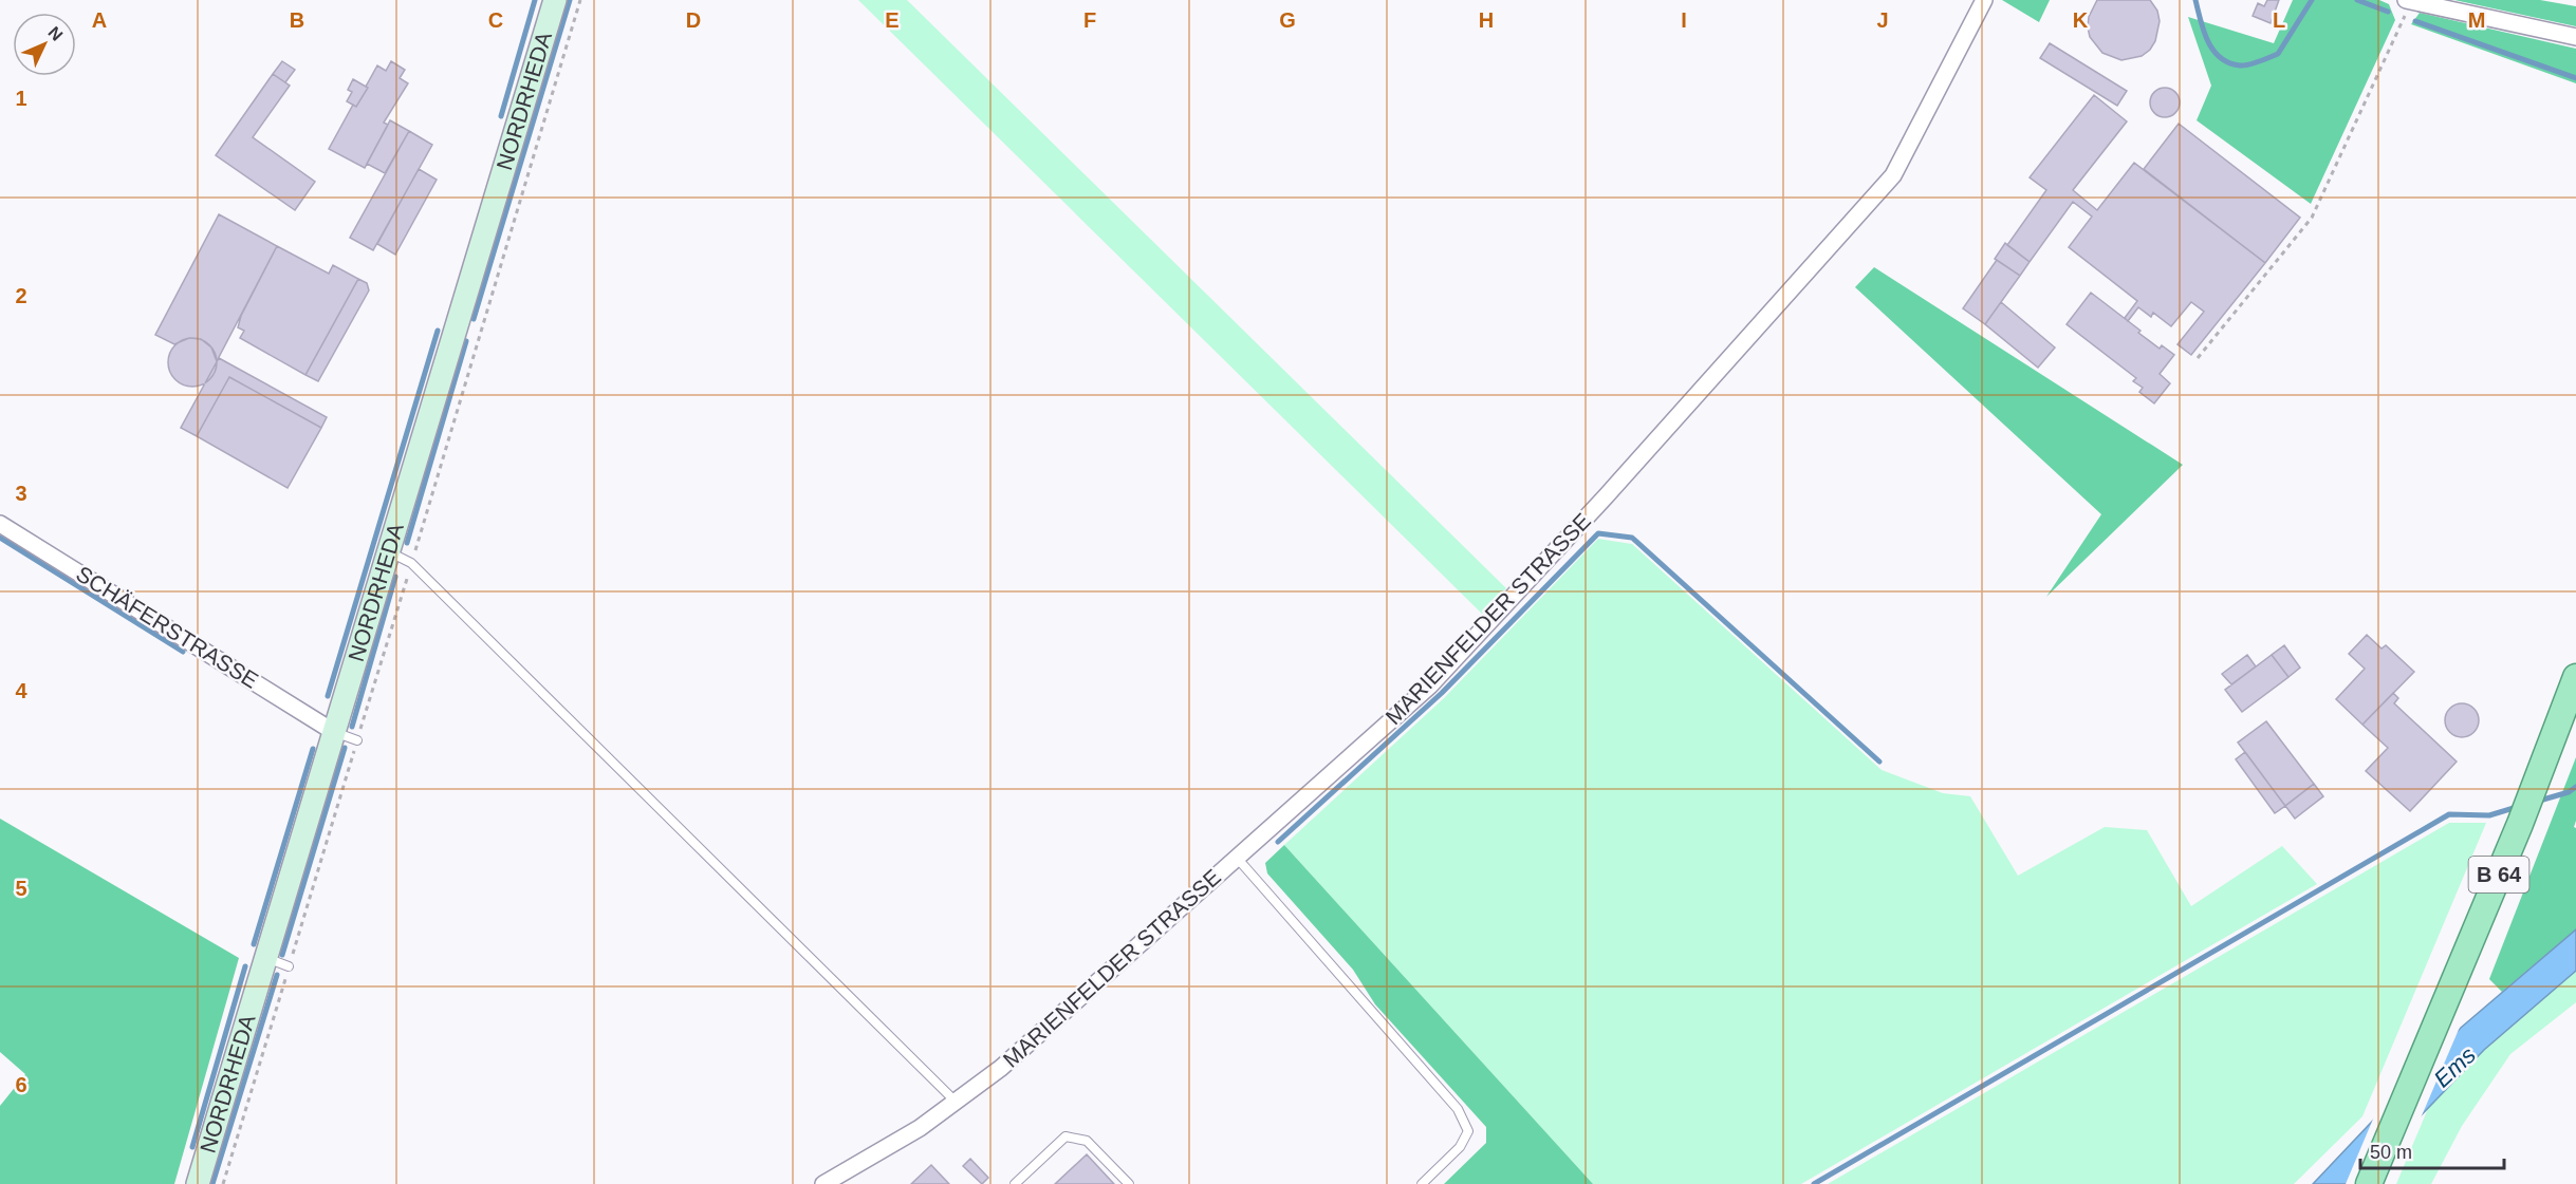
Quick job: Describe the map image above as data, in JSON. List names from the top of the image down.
{
  "streets": {
    "main road": ["NORDRHEDA", "B 64"],
    "street": ["MARIENFELDER STRASSE", "SCHÄFERSTRASSE"]
  },
  "crossings": [
    ["NORDRHEDA", "SCHÄFERSTRASSE"]
  ],
  "water": ["Ems"],
  "scale_bar": "50 m",
  "north": "top right",
  "grid": {
    "columns": [
      "A",
      "B",
      "C",
      "D",
      "E",
      "F",
      "G",
      "H",
      "I",
      "J",
      "K",
      "L",
      "M"
    ],
    "rows": [
      "1",
      "2",
      "3",
      "4",
      "5",
      "6"
    ]
  }
}
